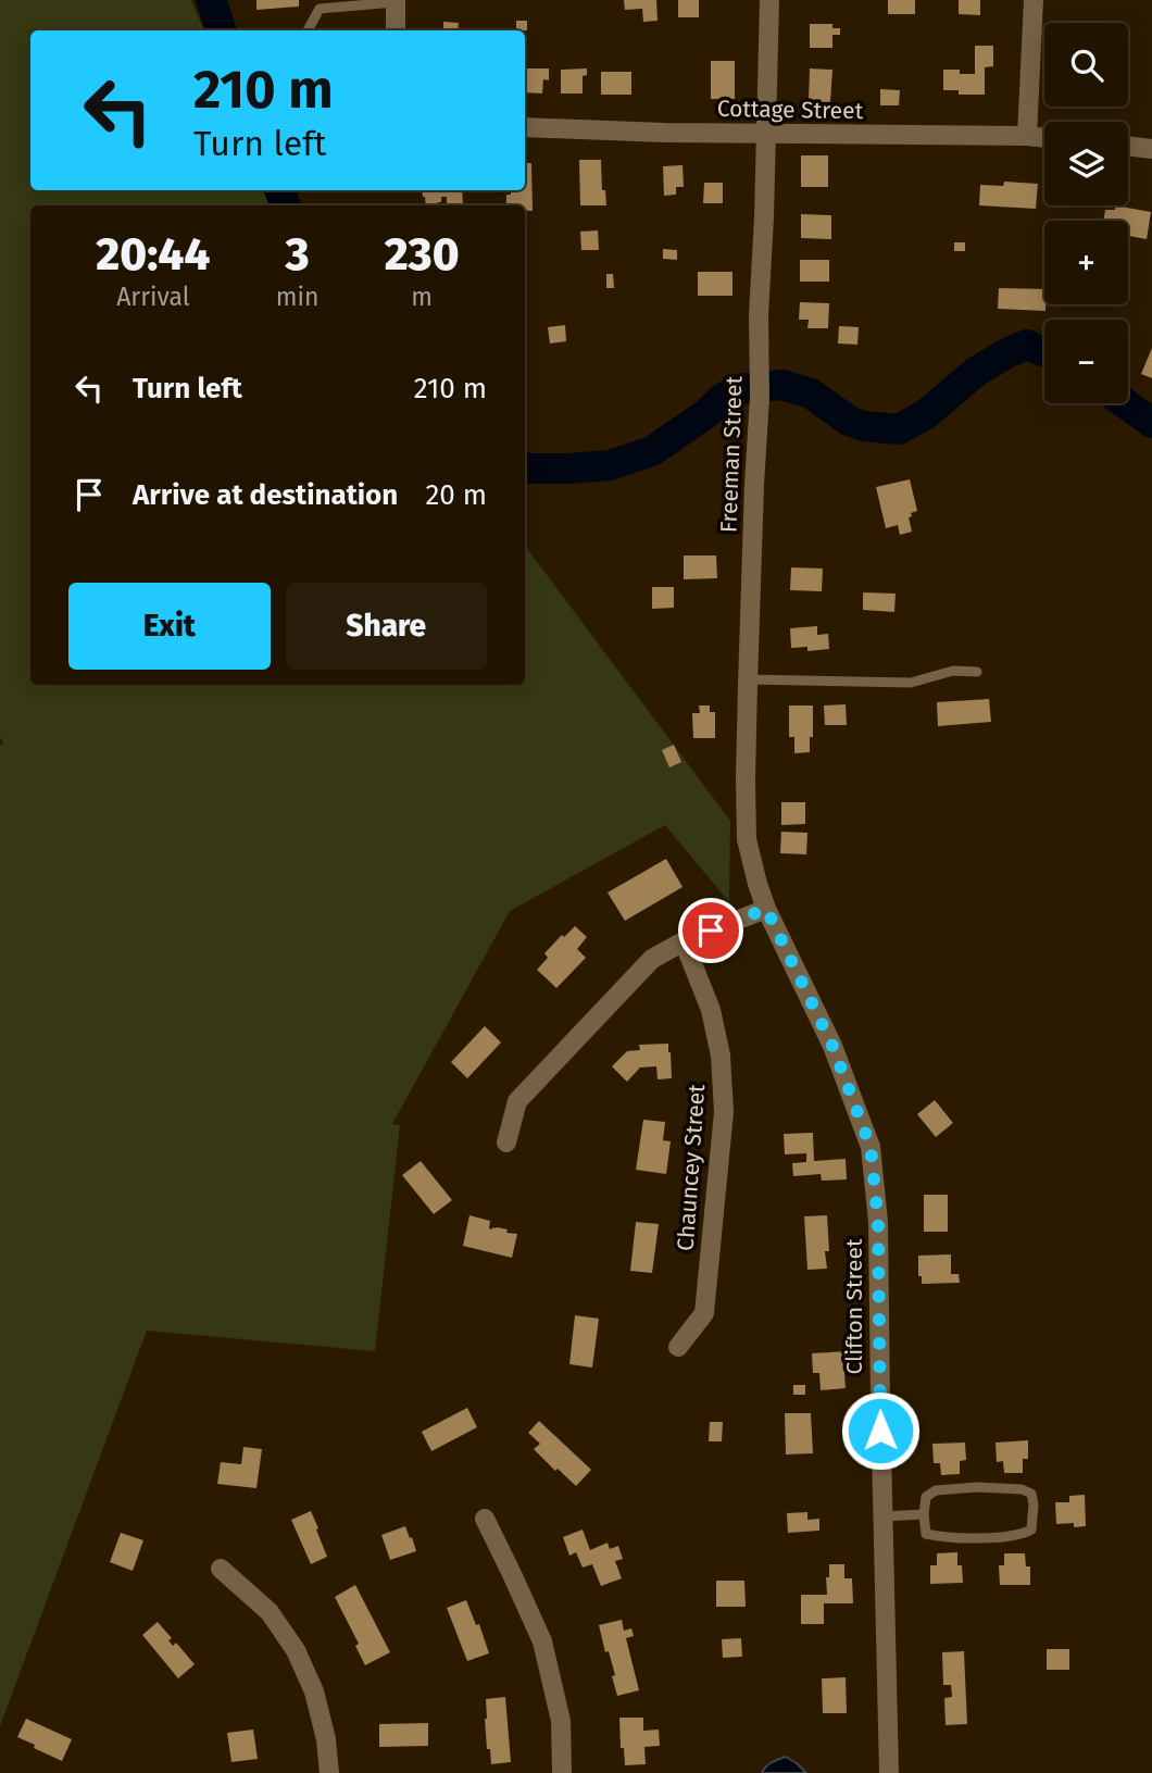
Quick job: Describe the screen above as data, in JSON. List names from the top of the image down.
{
  "streets": {
    "street": [
      "Cottage Street",
      "Freeman Street",
      "Chauncey Street",
      "Clifton Street"
    ]
  },
  "crossings": [
    ["Cottage Street", "Freeman Street"],
    ["Freeman Street", "Clifton Street"]
  ],
  "page": {
    "map_buttons": ["+", "−"],
    "turn": ["210 m", "Turn left"],
    "eta": [
      "20:44",
      "Arrival",
      "3",
      "min",
      "230",
      "m"
    ],
    "list": [
      {
        "name": "Turn left",
        "value": "210 m"
      },
      {
        "name": "Arrive at destination",
        "value": "20 m"
      }
    ],
    "buttons": ["Exit", "Share"]
  }
}
